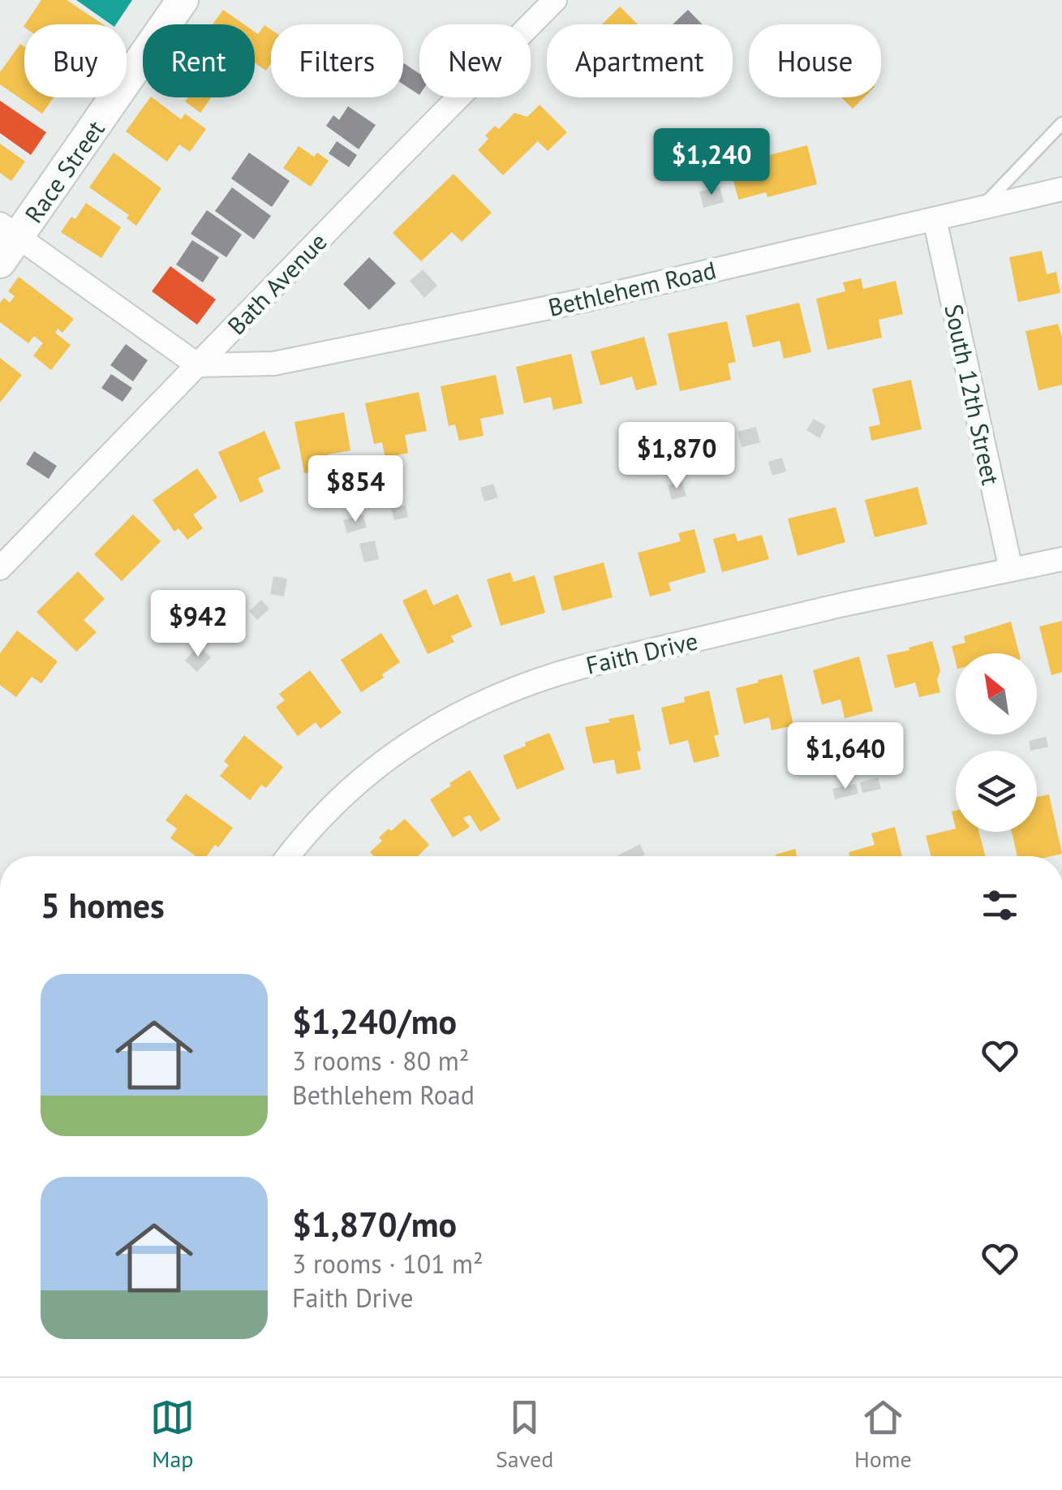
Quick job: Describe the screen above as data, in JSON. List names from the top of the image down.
{
  "streets": {
    "main road": ["Race Street"],
    "street": [
      "Bath Avenue",
      "Bethlehem Road",
      "South 12th Street",
      "Faith Drive"
    ]
  },
  "crossings": [
    ["Bath Avenue", "Bethlehem Road"],
    ["Bethlehem Road", "South 12th Street"],
    ["South 12th Street", "Faith Drive"]
  ],
  "north": "top left",
  "page": {
    "chip": [
      "Buy",
      "Rent",
      "Filters",
      "New",
      "Apartment",
      "House"
    ],
    "price": [
      "$1,240",
      "$1,870",
      "$854",
      "$942",
      "$1,640"
    ],
    "heading": "5 homes",
    "list": [
      {
        "name": "$1,240/mo",
        "note": "3 rooms · 80 m² · Bethlehem Road"
      },
      {
        "name": "$1,870/mo",
        "note": "3 rooms · 101 m² · Faith Drive"
      }
    ],
    "tabs": ["Map", "Saved", "Home"]
  }
}
